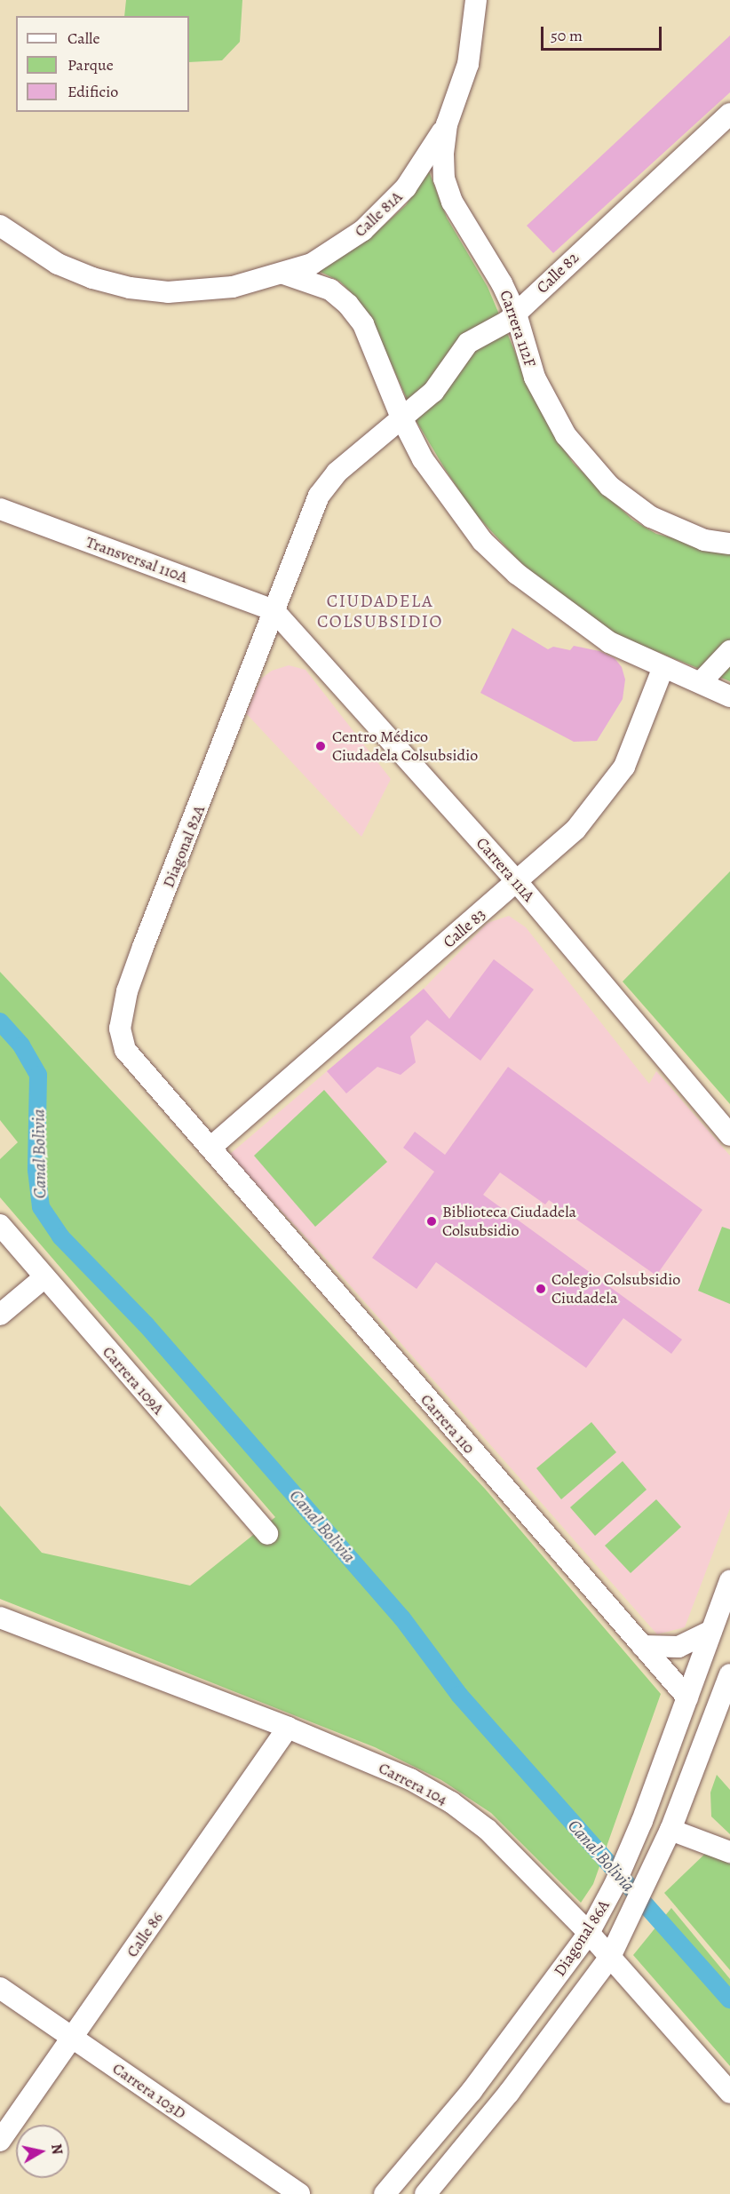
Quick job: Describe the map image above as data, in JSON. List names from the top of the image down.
{
  "streets": {
    "street": [
      "Calle 81A",
      "Calle 82",
      "Carrera 112F",
      "Transversal 110A",
      "Diagonal 82A",
      "Carrera 111A",
      "Calle 83",
      "Carrera 109A",
      "Carrera 110",
      "Carrera 104",
      "Calle 86",
      "Diagonal 86A",
      "Carrera 103D"
    ]
  },
  "crossings": [
    ["Calle 81A", "Carrera 112F"],
    ["Calle 82", "Carrera 112F"],
    ["Calle 82", "Diagonal 82A"],
    ["Transversal 110A", "Diagonal 82A"],
    ["Transversal 110A", "Carrera 111A"],
    ["Diagonal 82A", "Carrera 111A"],
    ["Diagonal 82A", "Calle 83"],
    ["Diagonal 82A", "Carrera 110"],
    ["Carrera 111A", "Calle 83"],
    ["Calle 83", "Carrera 110"],
    ["Carrera 110", "Diagonal 86A"],
    ["Carrera 104", "Calle 86"],
    ["Carrera 104", "Diagonal 86A"],
    ["Calle 86", "Carrera 103D"]
  ],
  "districts": ["CIUDADELA COLSUBSIDIO"],
  "water": ["Canal Bolivia"],
  "places": ["Centro Médico Ciudadela Colsubsidio", "Biblioteca Ciudadela Colsubsidio", "Colegio Colsubsidio Ciudadela"],
  "legend": ["Calle", "Parque", "Edificio"],
  "scale_bar": "50 m",
  "north": "right"
}
